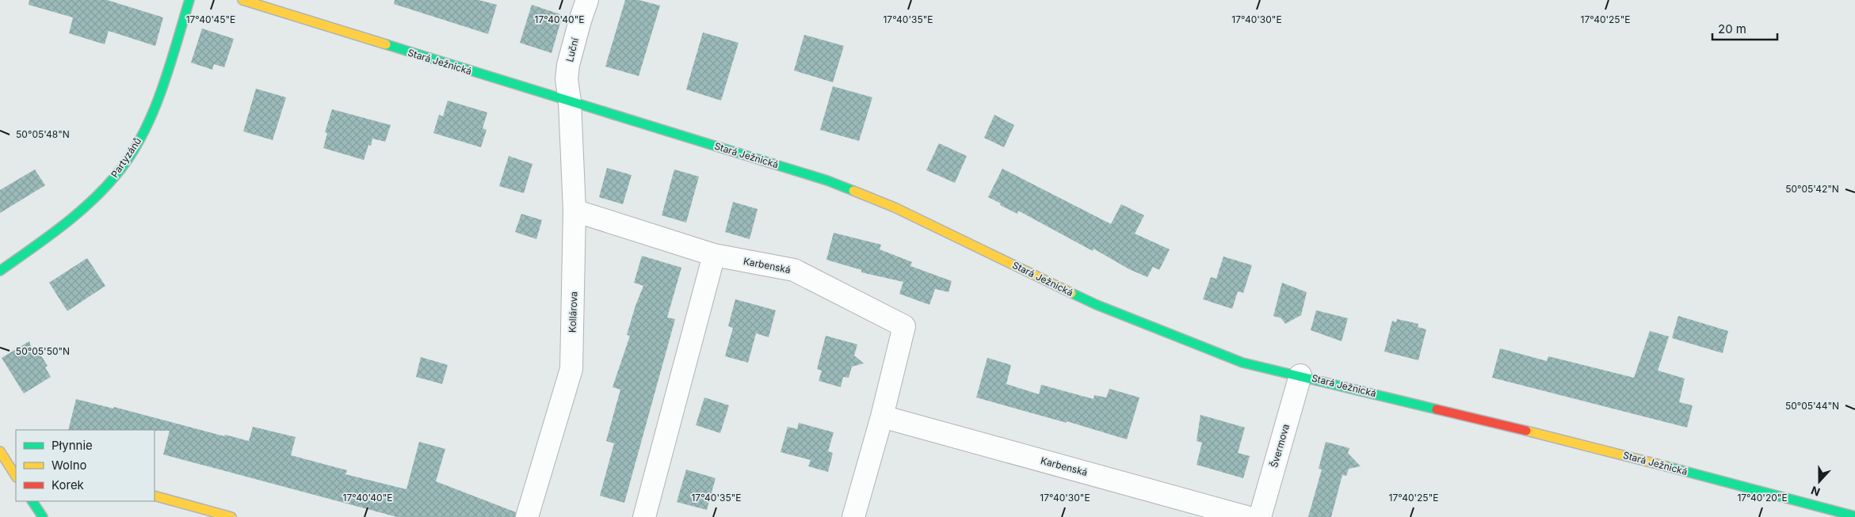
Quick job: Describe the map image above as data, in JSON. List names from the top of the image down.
{
  "streets": {
    "street": [
      "Luční",
      "Stará Ježnická",
      "Partyzánů",
      "Karbenská",
      "Kollárova",
      "Švermova"
    ]
  },
  "crossings": [
    ["Luční", "Stará Ježnická"],
    ["Luční", "Kollárova"],
    ["Stará Ježnická", "Kollárova"],
    ["Stará Ježnická", "Švermova"],
    ["Karbenská", "Kollárova"]
  ],
  "legend": ["Płynnie", "Wolno", "Korek"],
  "scale_bar": "20 m",
  "north": "bottom",
  "coordinates": [
    "17°40'45\"E",
    "17°40'40\"E",
    "17°40'35\"E",
    "17°40'25\"E",
    "17°40'30\"E",
    "50°05'48\"N",
    "50°05'42\"N",
    "50°05'50\"N",
    "50°05'44\"N",
    "17°40'20\"E"
  ]
}
